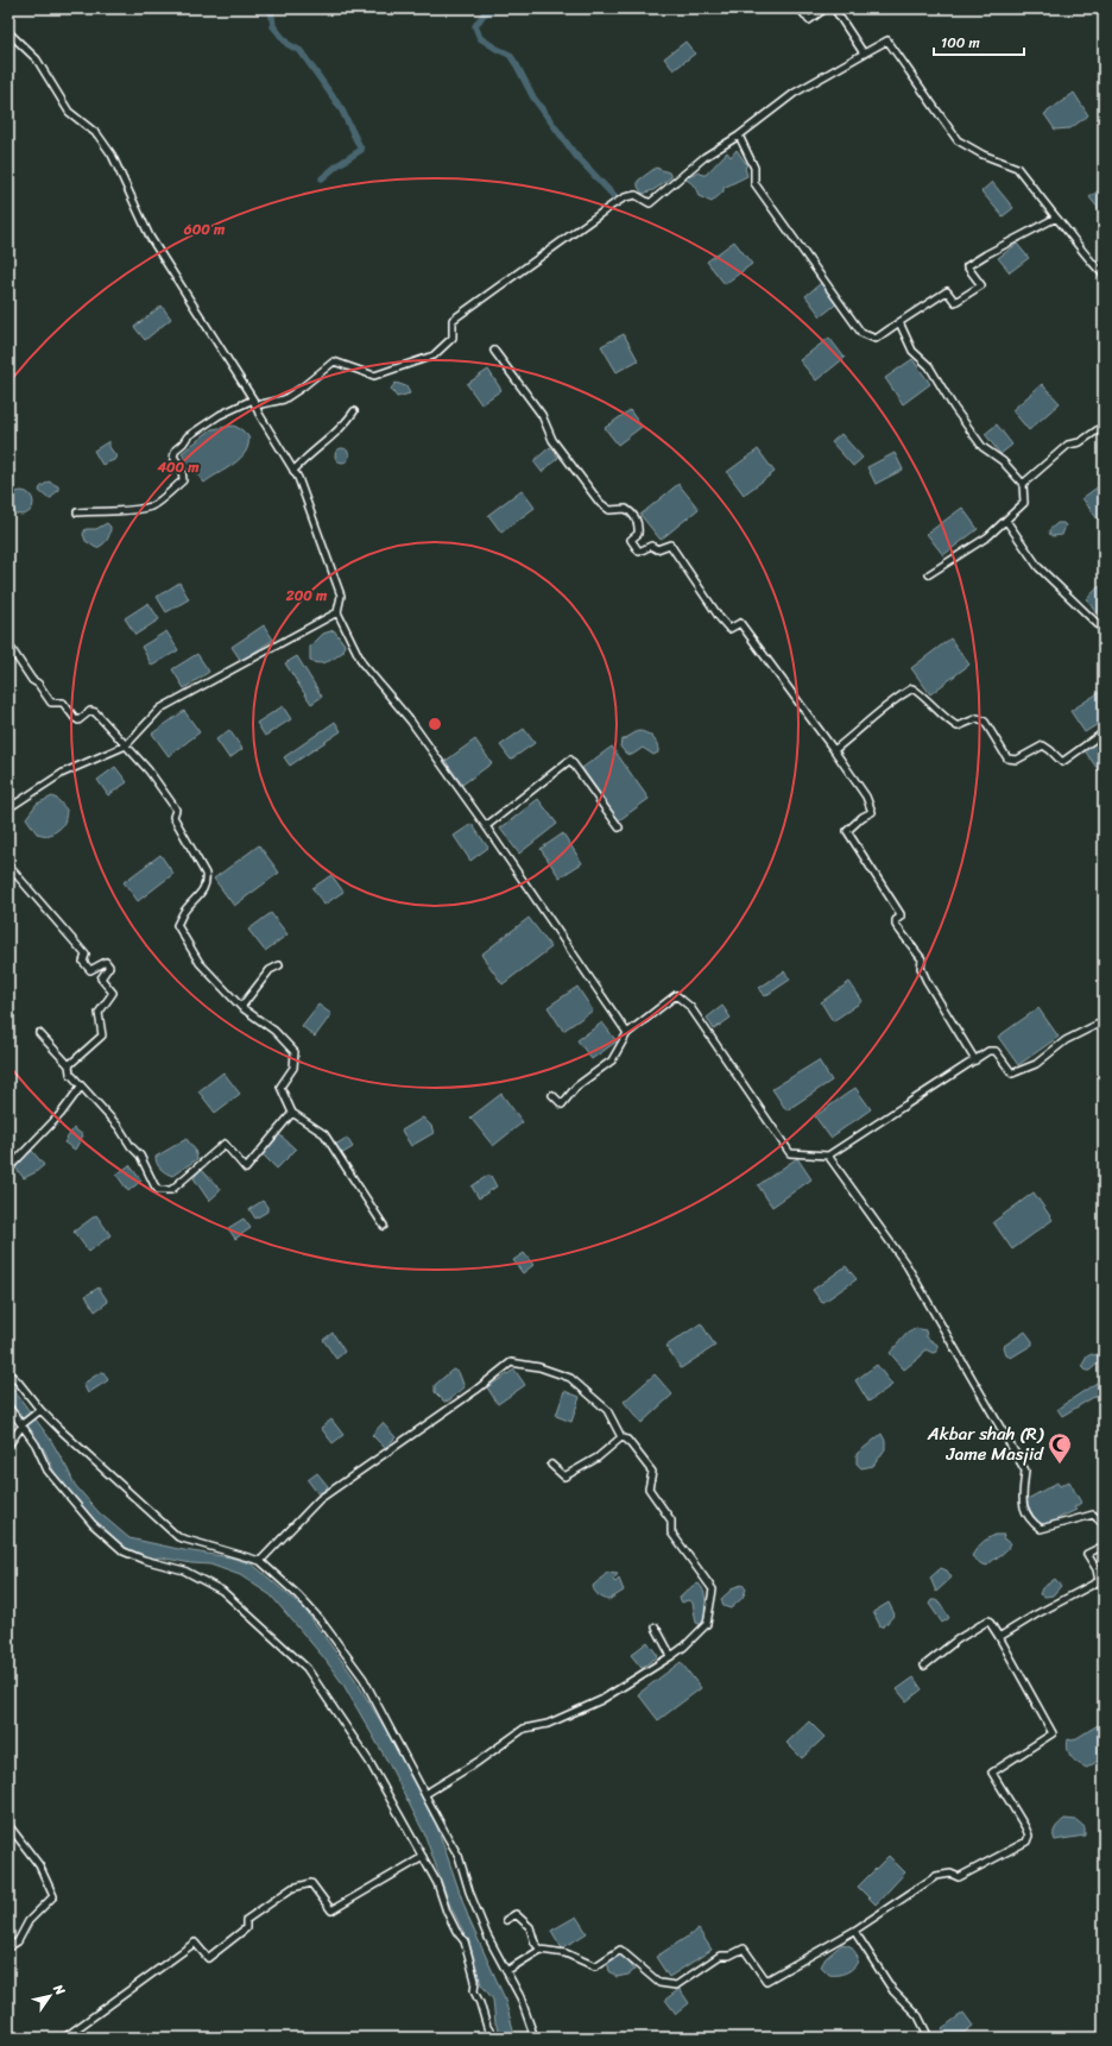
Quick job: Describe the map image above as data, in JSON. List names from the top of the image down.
{
  "places": {
    "mosque": ["Akbar shah (R) Jame Masjid"]
  },
  "scale_bar": "100 m",
  "north": "top right",
  "rings": ["600 m", "400 m", "200 m"]
}
